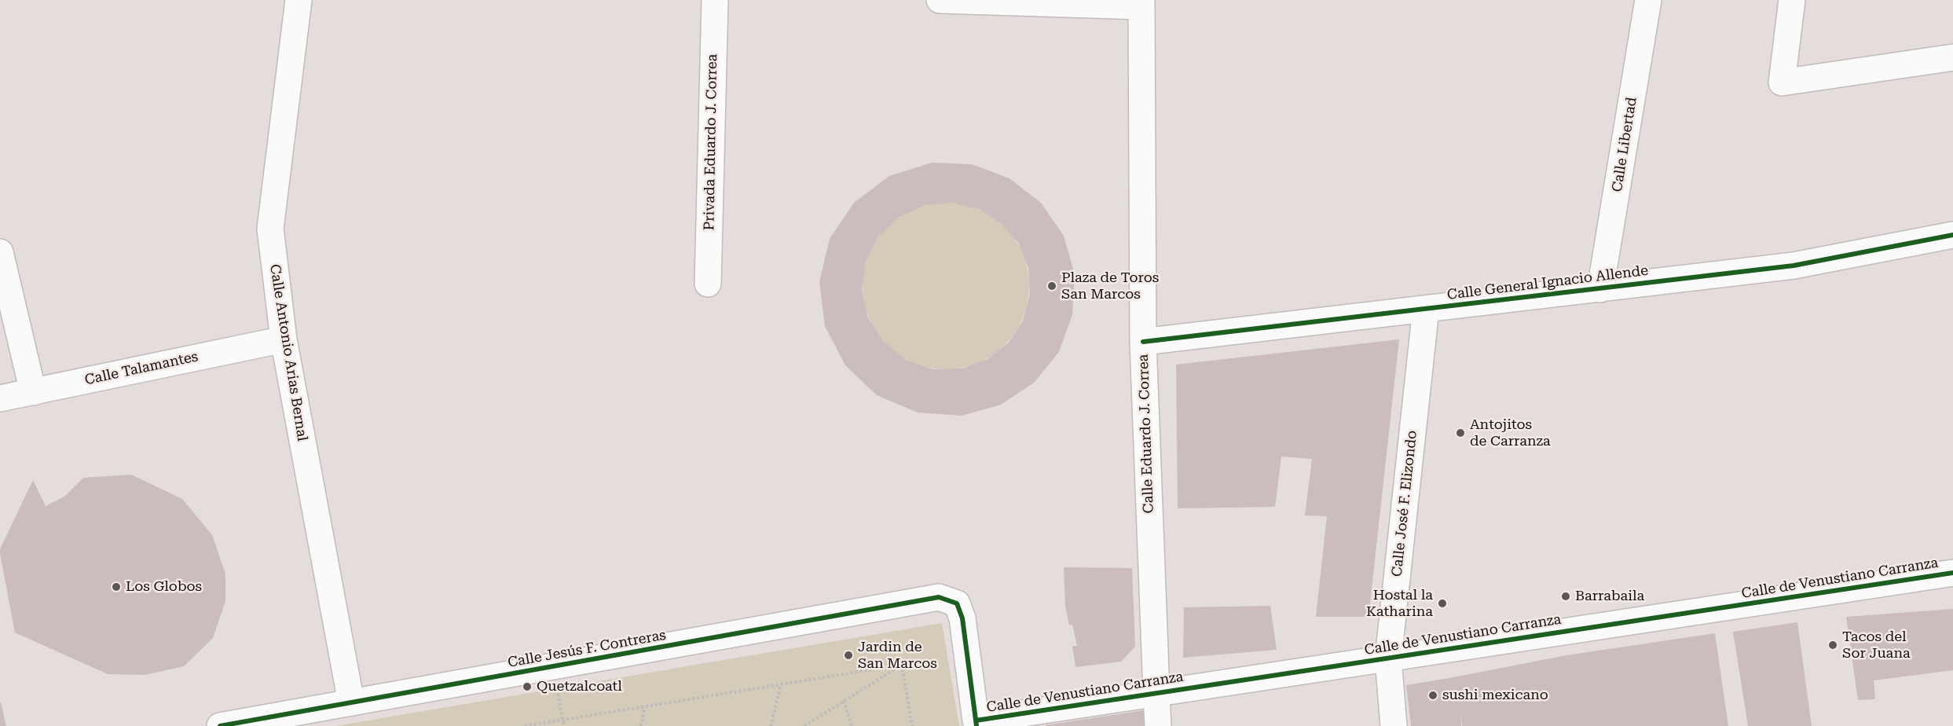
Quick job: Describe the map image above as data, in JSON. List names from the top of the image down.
{
  "streets": {
    "street": [
      "Privada Eduardo J. Correa",
      "Calle Libertad",
      "Calle General Ignacio Allende",
      "Calle Antonio Arias Bernal",
      "Calle Talamantes",
      "Calle Eduardo J. Correa",
      "Calle José F. Elizondo",
      "Calle de Venustiano Carranza",
      "Calle Jesús F. Contreras"
    ]
  },
  "crossings": [
    ["Calle Libertad", "Calle General Ignacio Allende"],
    ["Calle General Ignacio Allende", "Calle Eduardo J. Correa"],
    ["Calle General Ignacio Allende", "Calle José F. Elizondo"],
    ["Calle Antonio Arias Bernal", "Calle Talamantes"],
    ["Calle Antonio Arias Bernal", "Calle Jesús F. Contreras"],
    ["Calle Eduardo J. Correa", "Calle de Venustiano Carranza"],
    ["Calle José F. Elizondo", "Calle de Venustiano Carranza"],
    ["Calle de Venustiano Carranza", "Calle Jesús F. Contreras"]
  ],
  "places": [
    "Plaza de Toros San Marcos",
    "Antojitos de Carranza",
    "Los Globos",
    "Barrabaila",
    "Hostal la Katharina",
    "Tacos del Sor Juana",
    "Jardin de San Marcos",
    "Quetzalcoatl",
    "sushi mexicano"
  ]
}
